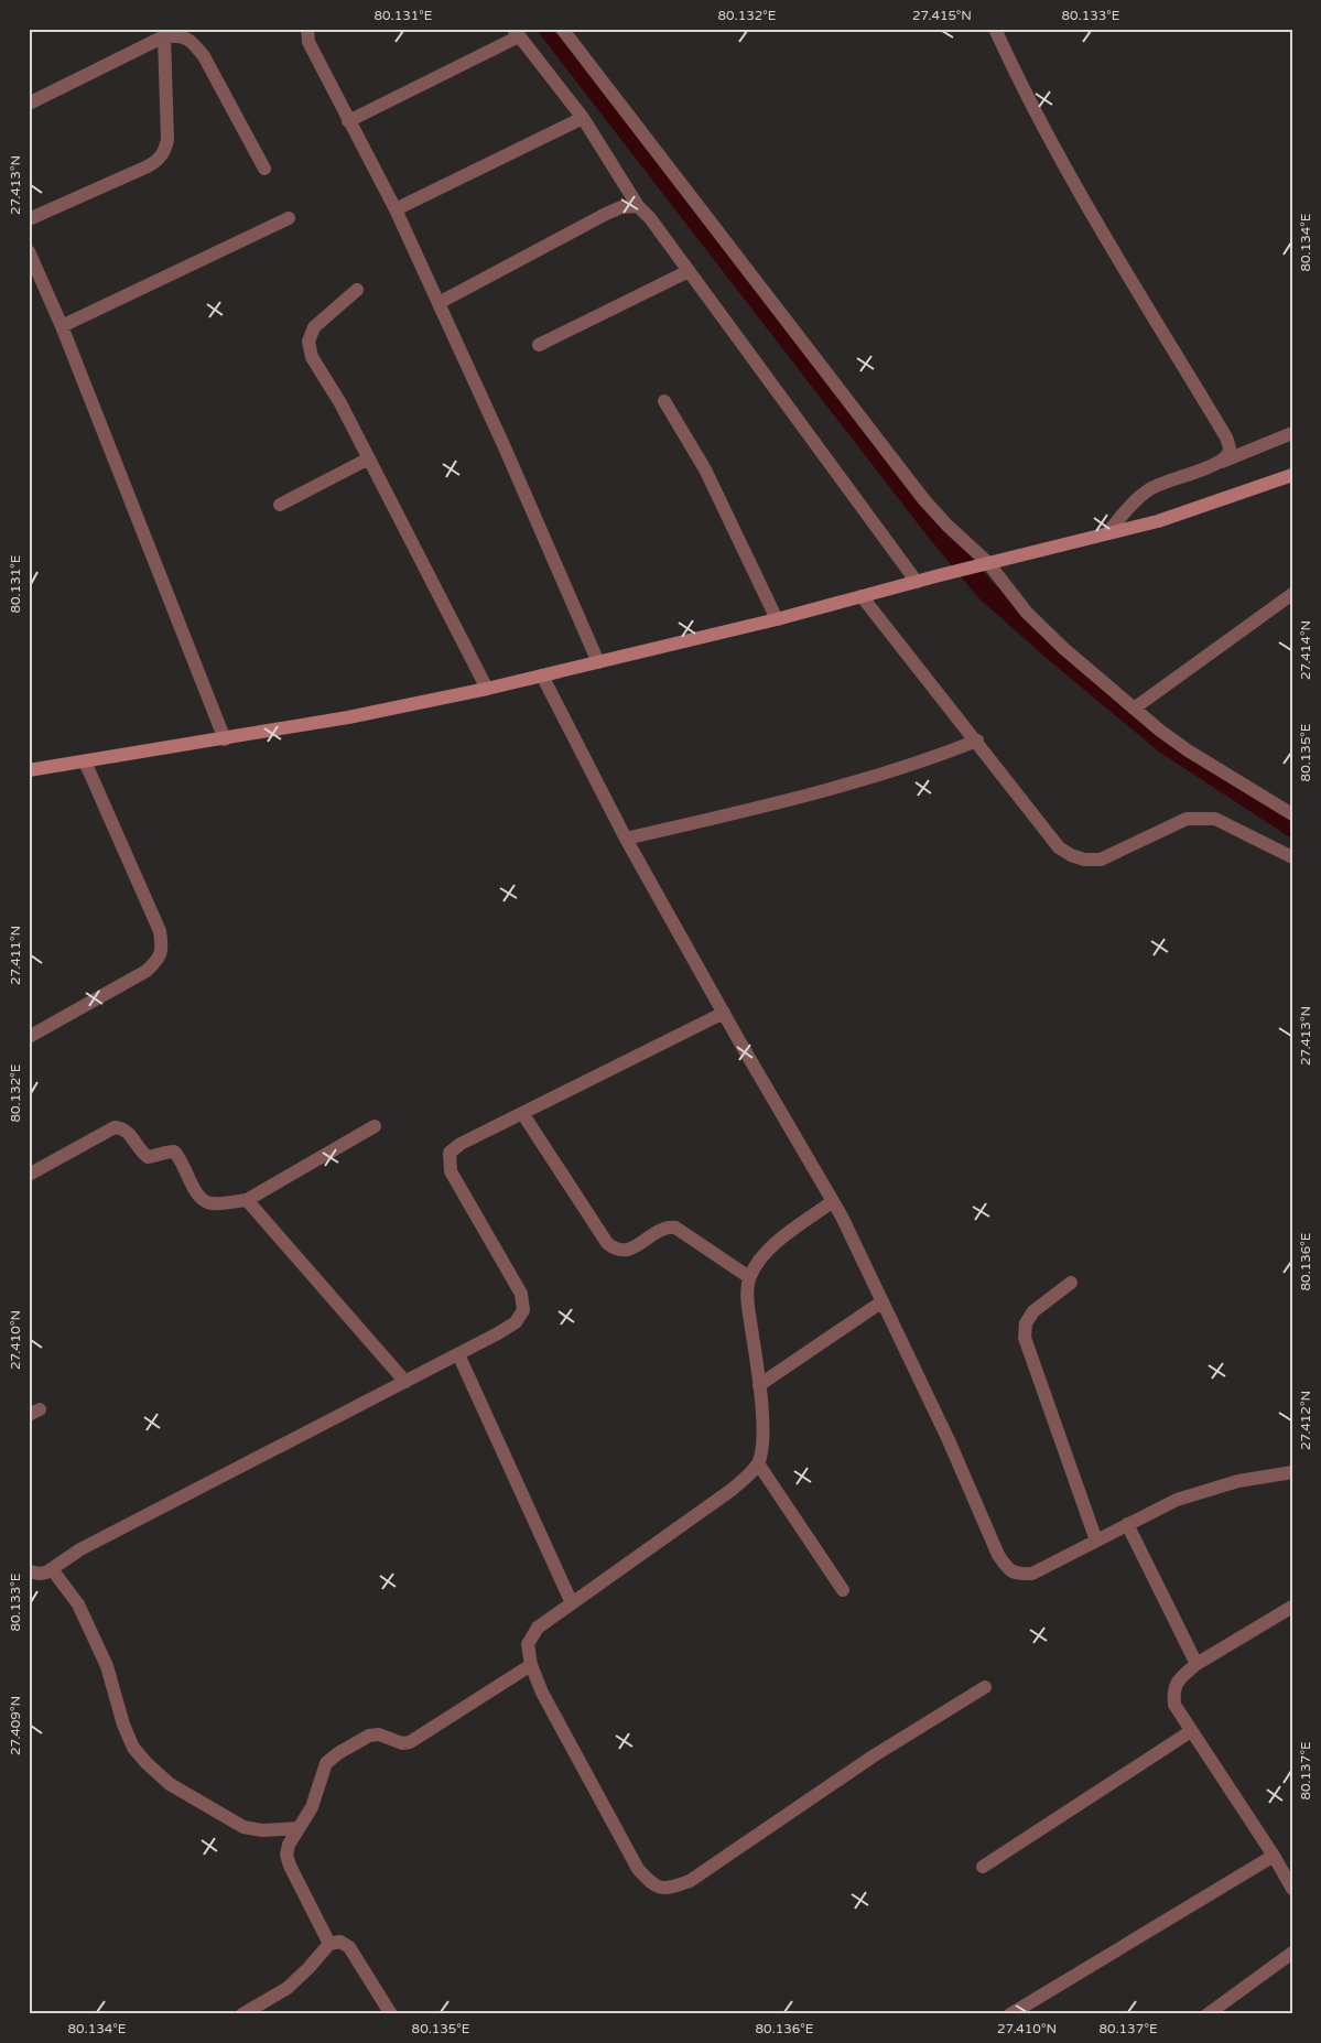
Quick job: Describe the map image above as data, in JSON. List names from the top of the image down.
{
  "coordinates": [
    "80.131°E",
    "80.132°E",
    "27.415°N",
    "80.133°E",
    "27.413°N",
    "80.134°E",
    "27.414°N",
    "80.135°E",
    "27.411°N",
    "80.136°E",
    "27.410°N",
    "27.412°N",
    "27.409°N",
    "80.137°E"
  ]
}
